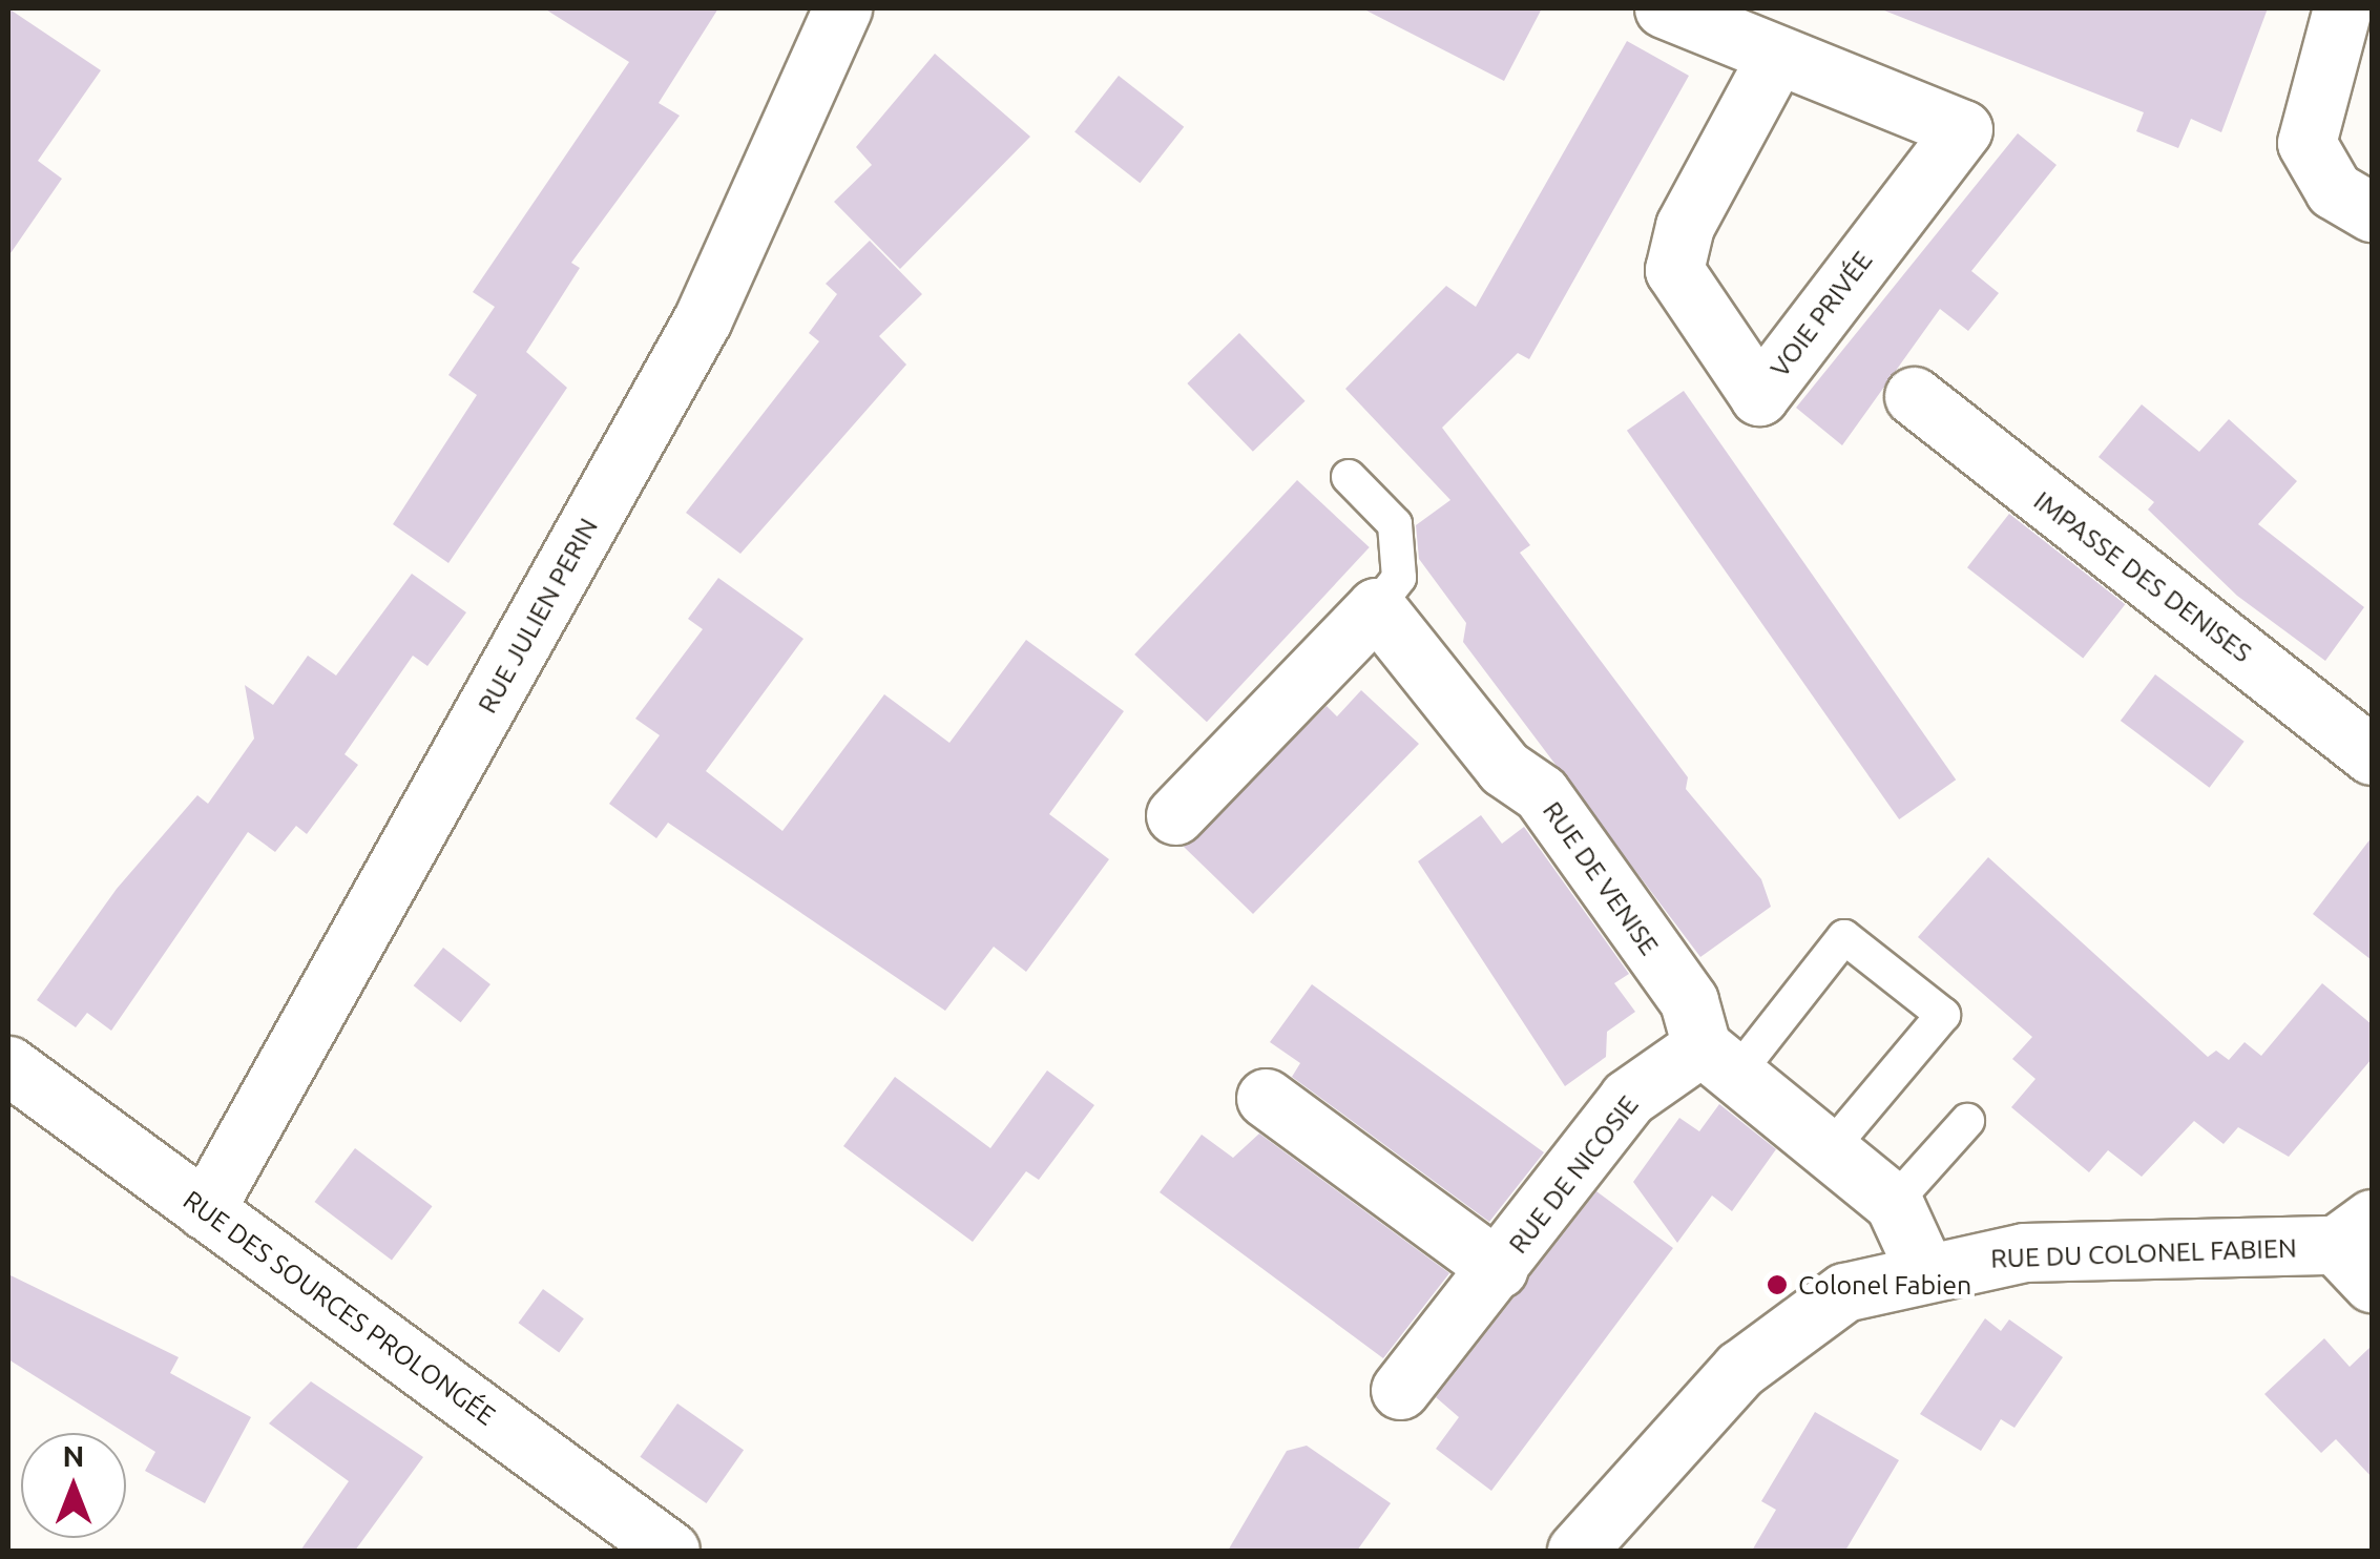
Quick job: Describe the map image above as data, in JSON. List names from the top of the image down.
{
  "streets": {
    "street": [
      "VOIE PRIVÉE",
      "IMPASSE DES DENISES",
      "RUE JULIEN PERIN",
      "RUE DE VENISE",
      "RUE DE NICOSIE",
      "RUE DU COLONEL FABIEN",
      "RUE DES SOURCES PROLONGÉE"
    ]
  },
  "crossings": [
    ["RUE JULIEN PERIN", "RUE DES SOURCES PROLONGÉE"],
    ["RUE DE VENISE", "RUE DE NICOSIE"]
  ],
  "places": ["Colonel Fabien"],
  "north": "top"
}
